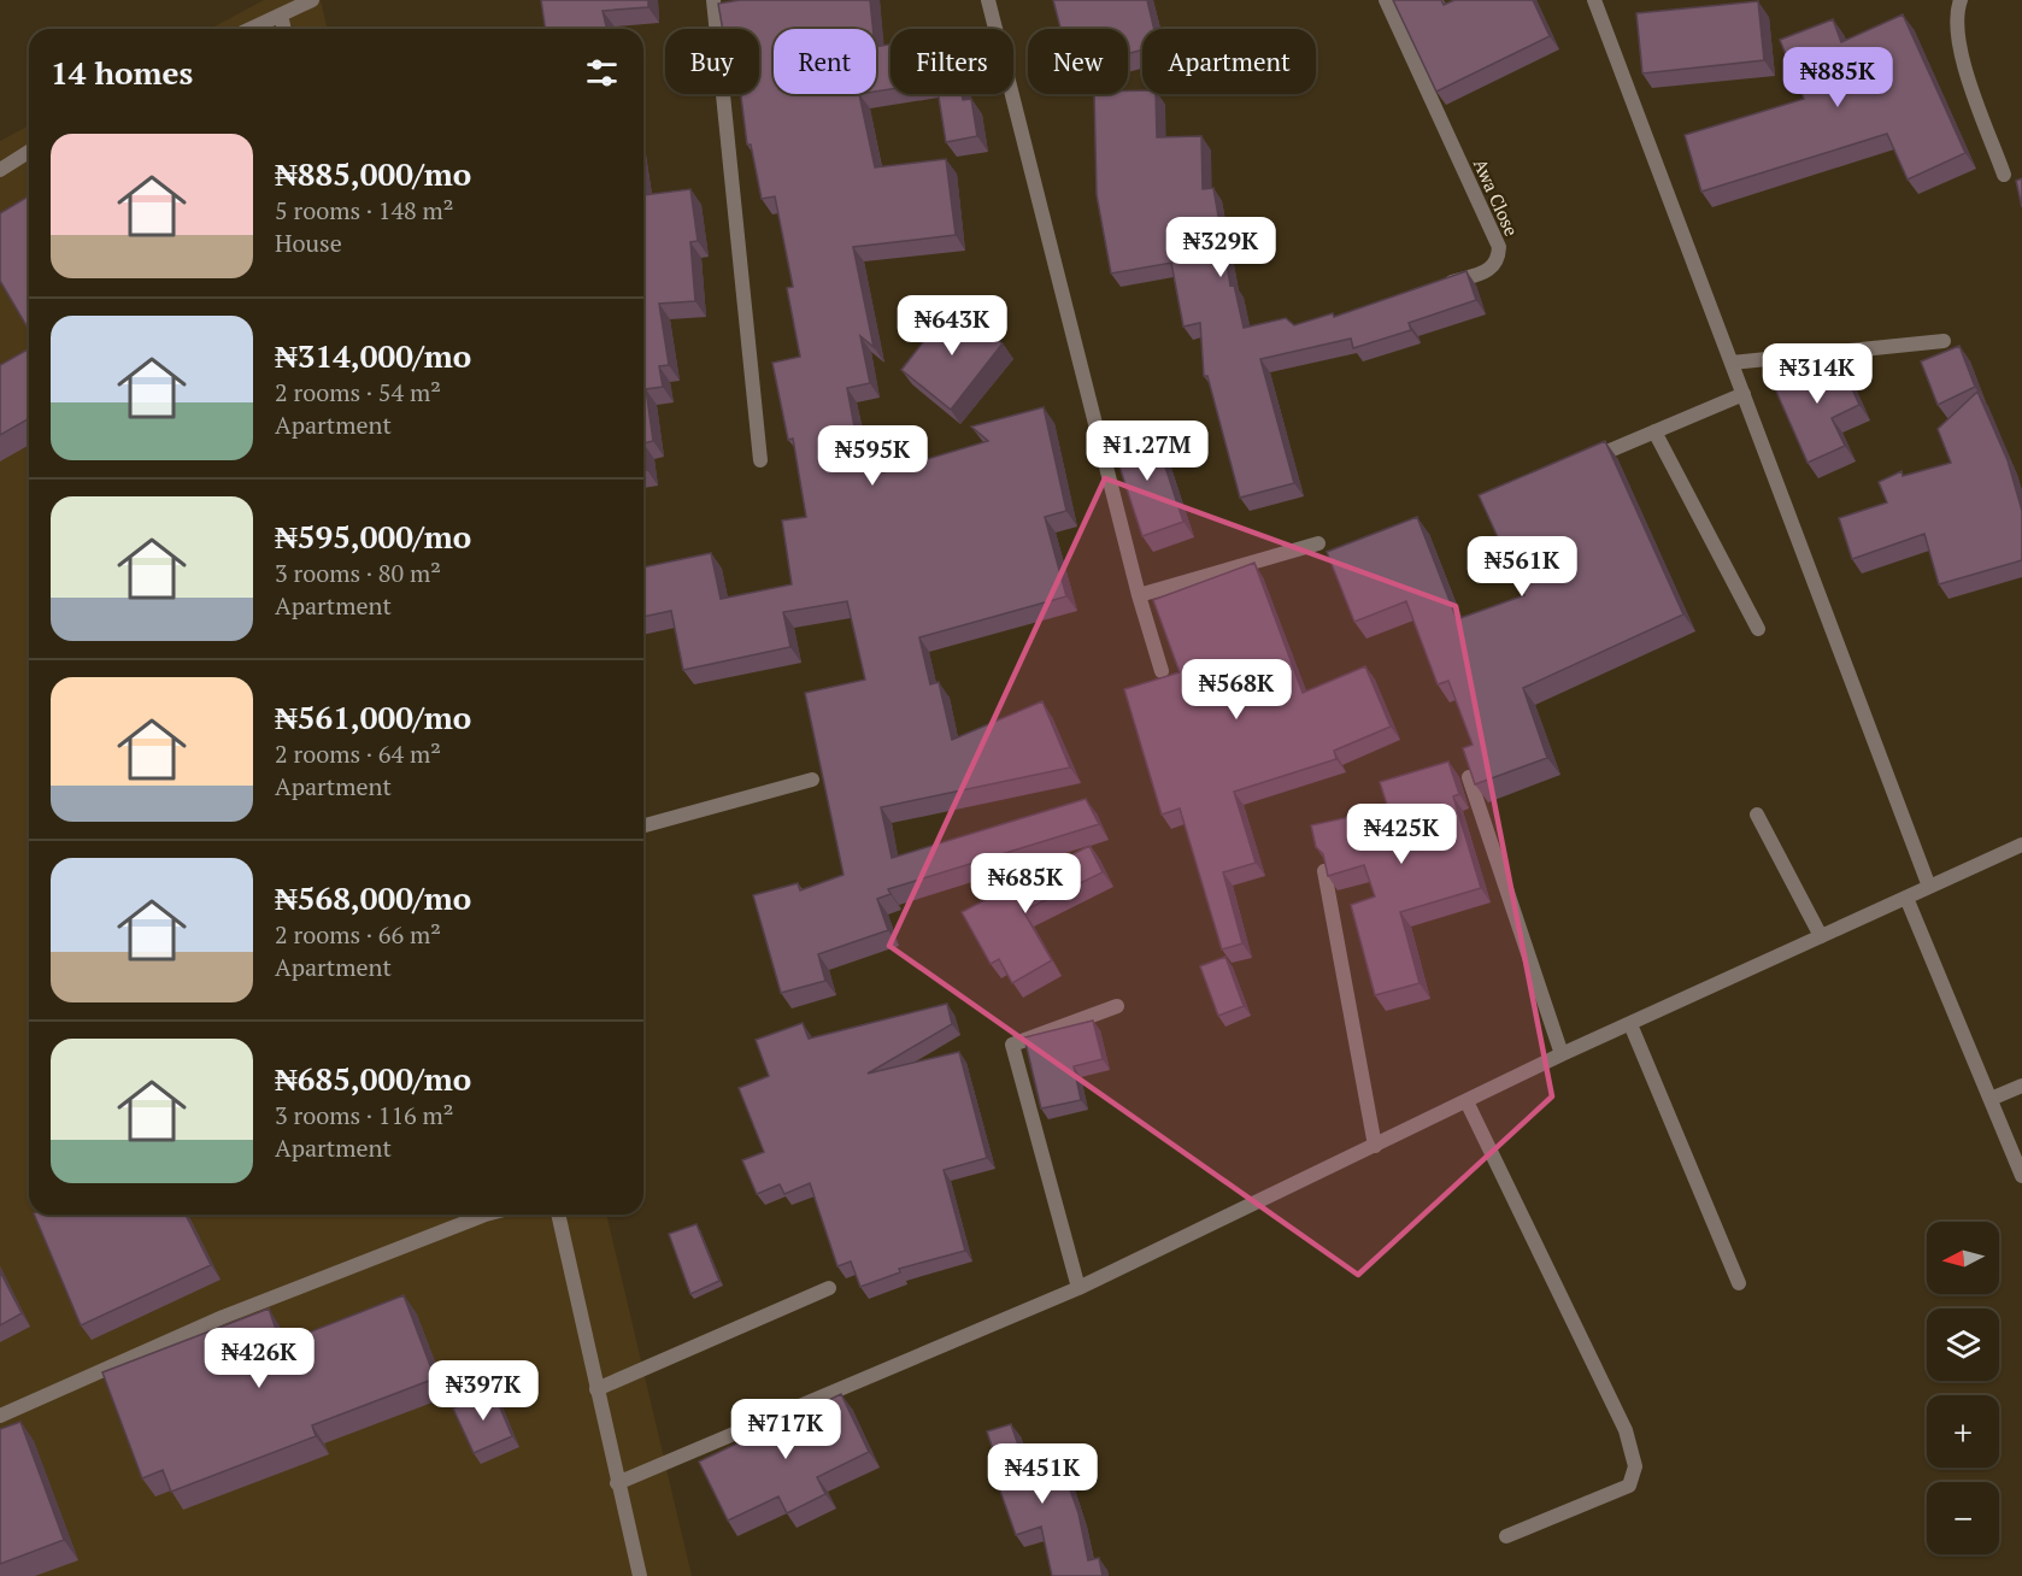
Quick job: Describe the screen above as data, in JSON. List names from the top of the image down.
{
  "streets": {
    "street": ["Awa Close"]
  },
  "north": "left",
  "page": {
    "chip": [
      "Buy",
      "Rent",
      "Filters",
      "New",
      "Apartment"
    ],
    "heading": "14 homes",
    "price": [
      "₦885K",
      "₦329K",
      "₦643K",
      "₦314K",
      "₦1.27M",
      "₦595K",
      "₦561K",
      "₦568K",
      "₦425K",
      "₦685K",
      "₦426K",
      "₦397K",
      "₦717K",
      "₦451K"
    ],
    "list": [
      {
        "name": "₦885,000/mo",
        "note": "5 rooms · 148 m² · House"
      },
      {
        "name": "₦314,000/mo",
        "note": "2 rooms · 54 m² · Apartment"
      },
      {
        "name": "₦595,000/mo",
        "note": "3 rooms · 80 m² · Apartment"
      },
      {
        "name": "₦561,000/mo",
        "note": "2 rooms · 64 m² · Apartment"
      },
      {
        "name": "₦568,000/mo",
        "note": "2 rooms · 66 m² · Apartment"
      },
      {
        "name": "₦685,000/mo",
        "note": "3 rooms · 116 m² · Apartment"
      }
    ],
    "map_buttons": ["+", "−"]
  }
}
